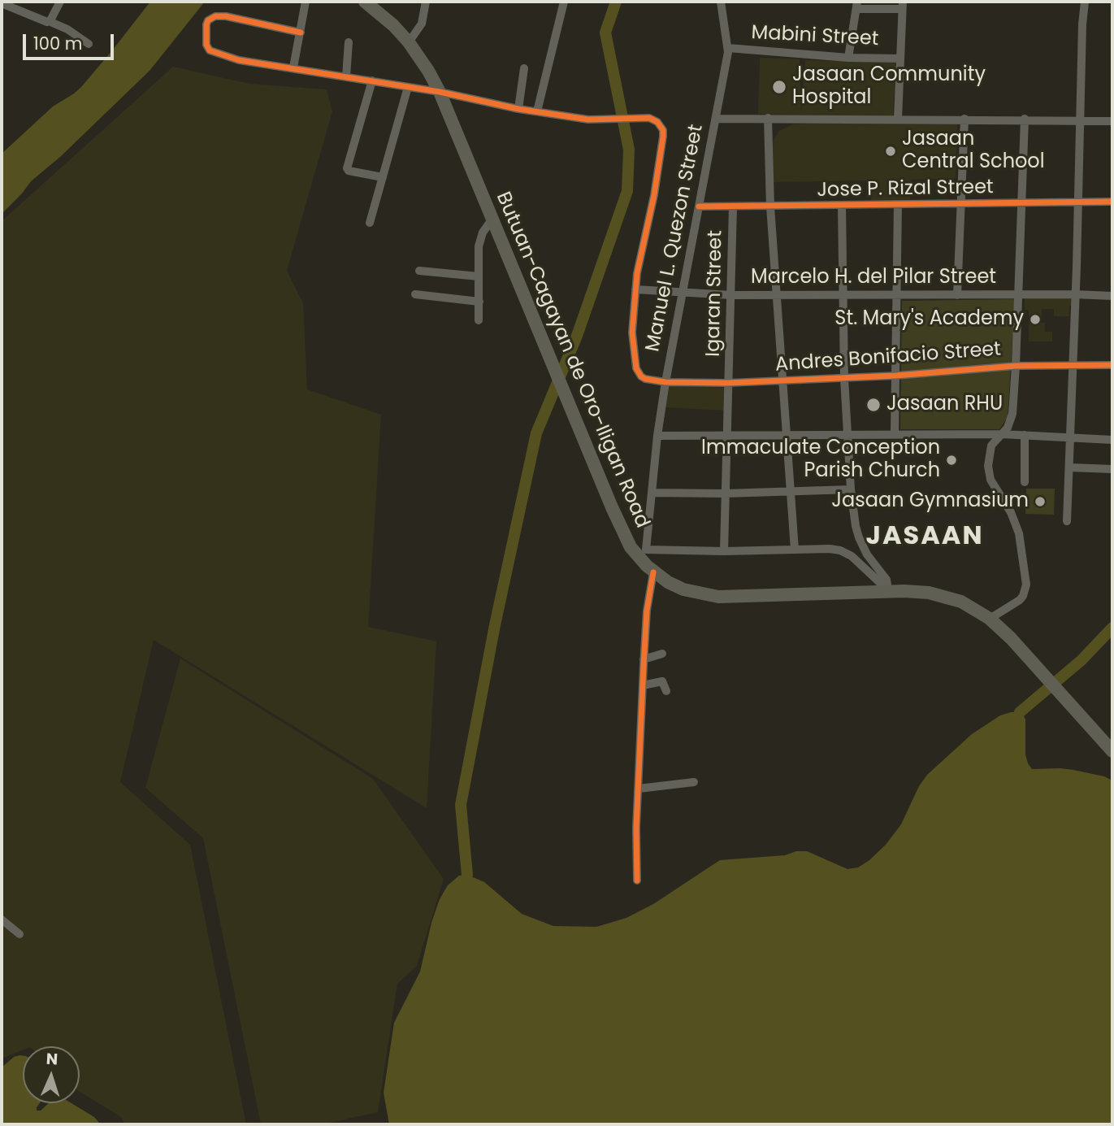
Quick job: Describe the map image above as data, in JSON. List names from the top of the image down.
{
  "streets": {
    "highway": ["Butuan-Cagayan de Oro-Iligan Road"],
    "street": [
      "Mabini Street",
      "Jose P. Rizal Street",
      "Manuel L. Quezon Street",
      "Marcelo H. del Pilar Street",
      "Igaran Street",
      "Andres Bonifacio Street"
    ]
  },
  "crossings": [
    ["Mabini Street", "Manuel L. Quezon Street"],
    ["Jose P. Rizal Street", "Manuel L. Quezon Street"],
    ["Jose P. Rizal Street", "Igaran Street"],
    ["Manuel L. Quezon Street", "Marcelo H. del Pilar Street"],
    ["Manuel L. Quezon Street", "Andres Bonifacio Street"],
    ["Manuel L. Quezon Street", "Butuan-Cagayan de Oro-Iligan Road"],
    ["Marcelo H. del Pilar Street", "Igaran Street"],
    ["Marcelo H. del Pilar Street", "Andres Bonifacio Street"],
    ["Igaran Street", "Andres Bonifacio Street"]
  ],
  "districts": ["JASAAN"],
  "places": [
    "Jasaan Community Hospital",
    "Jasaan Central School",
    "St. Mary's Academy",
    "Jasaan RHU",
    "Immaculate Conception Parish Church",
    "Jasaan Gymnasium"
  ],
  "scale_bar": "100 m",
  "north": "top"
}
